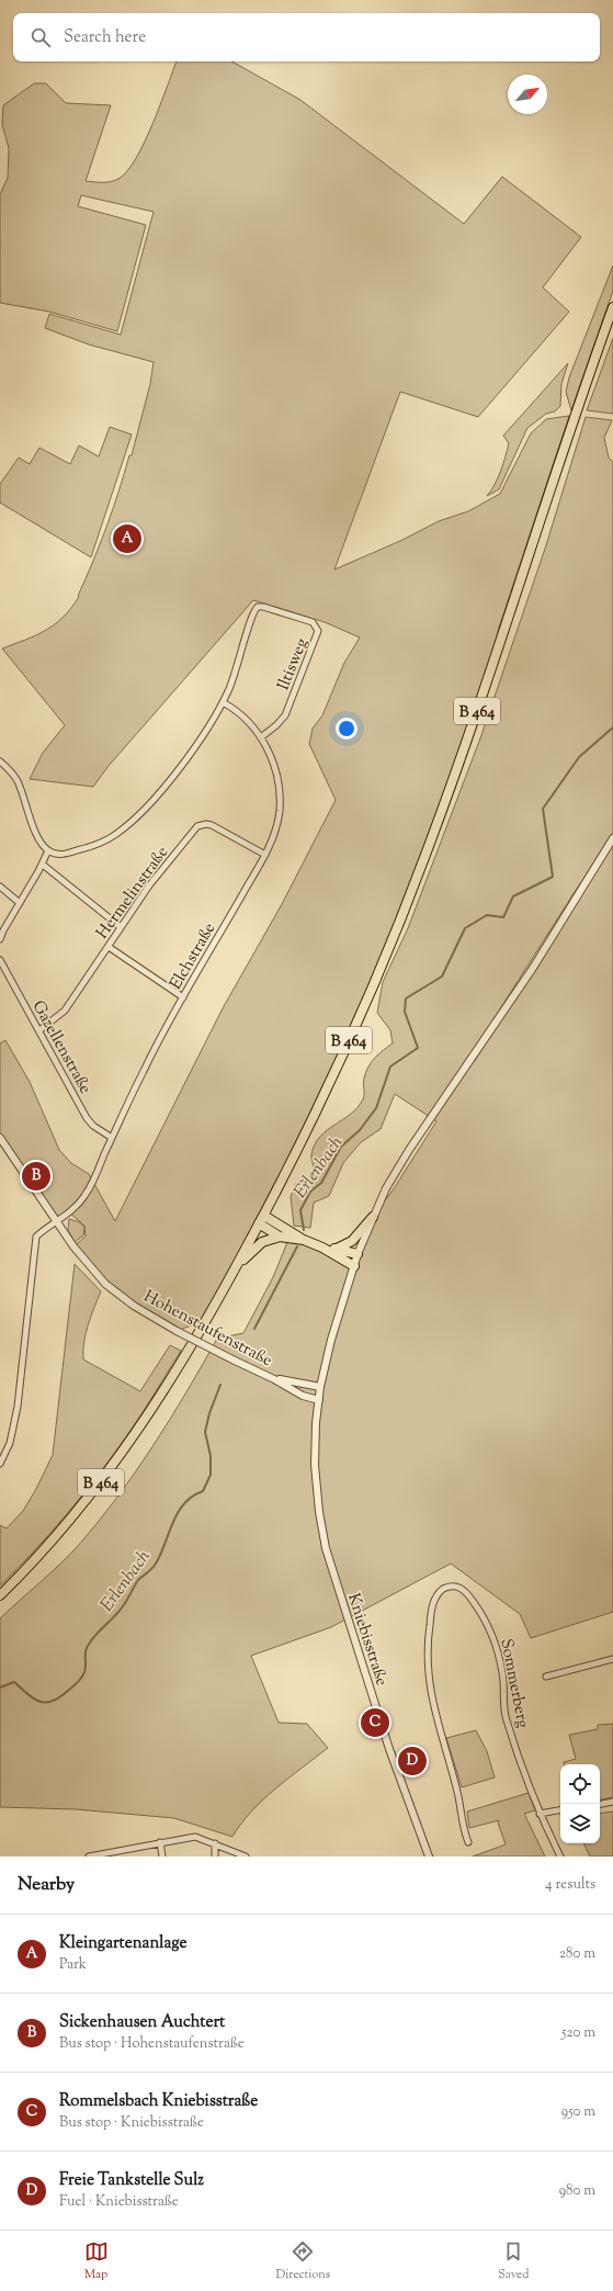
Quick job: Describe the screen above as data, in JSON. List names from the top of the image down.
{
  "streets": {
    "main road": ["B 464"],
    "street": [
      "Iltisweg",
      "Hermelinstraße",
      "Elchstraße",
      "Gazellenstraße",
      "Hohenstaufenstraße",
      "Kniebisstraße",
      "Sommerberg"
    ]
  },
  "crossings": [
    ["Iltisweg", "Elchstraße"],
    ["Hermelinstraße", "Elchstraße"],
    ["Hermelinstraße", "Gazellenstraße"],
    ["Elchstraße", "Gazellenstraße"],
    ["Elchstraße", "Hohenstaufenstraße"],
    ["Hohenstaufenstraße", "Kniebisstraße"]
  ],
  "water": ["Erlenbach"],
  "north": "top right",
  "page": {
    "search": "Search here",
    "pins": [
      "A",
      "B",
      "C",
      "D"
    ],
    "heading": ["Nearby", "4 results"],
    "list": [
      {
        "mark": "A",
        "name": "Kleingartenanlage",
        "note": "Park",
        "value": "280 m"
      },
      {
        "mark": "B",
        "name": "Sickenhausen Auchtert",
        "note": "Bus stop · Hohenstaufenstraße",
        "value": "520 m"
      },
      {
        "mark": "C",
        "name": "Rommelsbach Kniebisstraße",
        "note": "Bus stop · Kniebisstraße",
        "value": "950 m"
      },
      {
        "mark": "D",
        "name": "Freie Tankstelle Sulz",
        "note": "Fuel · Kniebisstraße",
        "value": "980 m"
      }
    ],
    "nav": ["Map", "Directions", "Saved"]
  }
}
